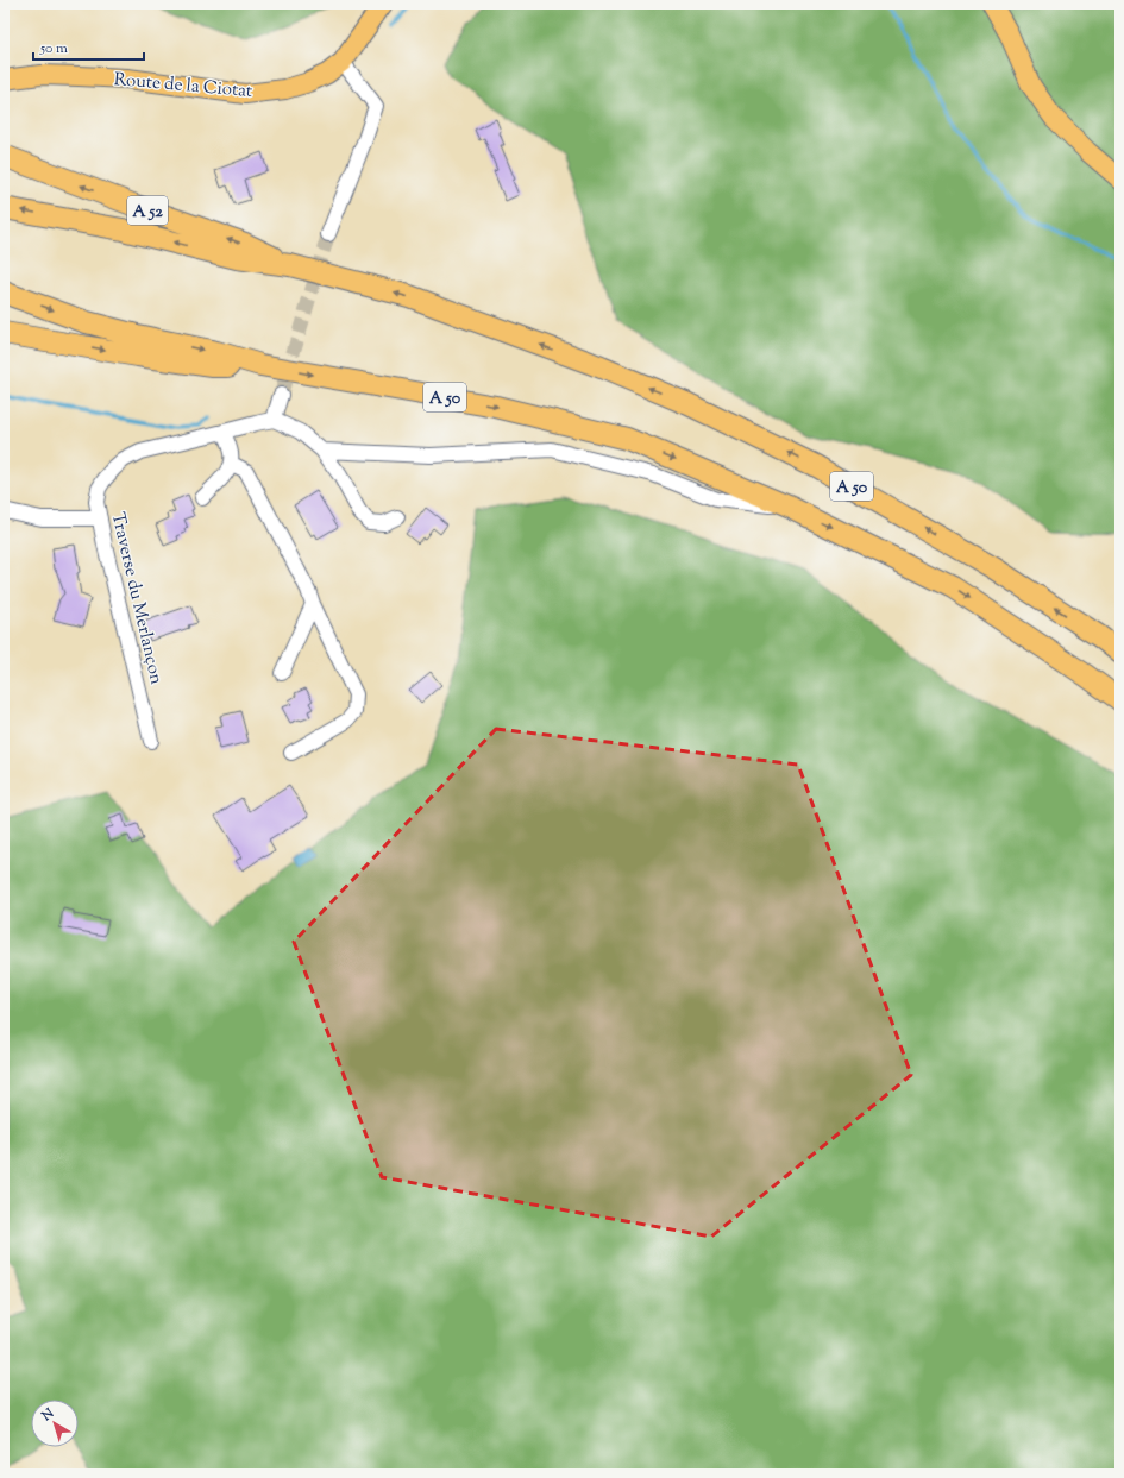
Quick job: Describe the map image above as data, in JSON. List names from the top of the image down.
{
  "streets": {
    "highway": ["A 52", "A 50"],
    "main road": ["Route de la Ciotat"],
    "street": ["Traverse du Merlançon"]
  },
  "crossings": [
    ["A 52", "A 50"]
  ],
  "scale_bar": "50 m",
  "north": "top left"
}
